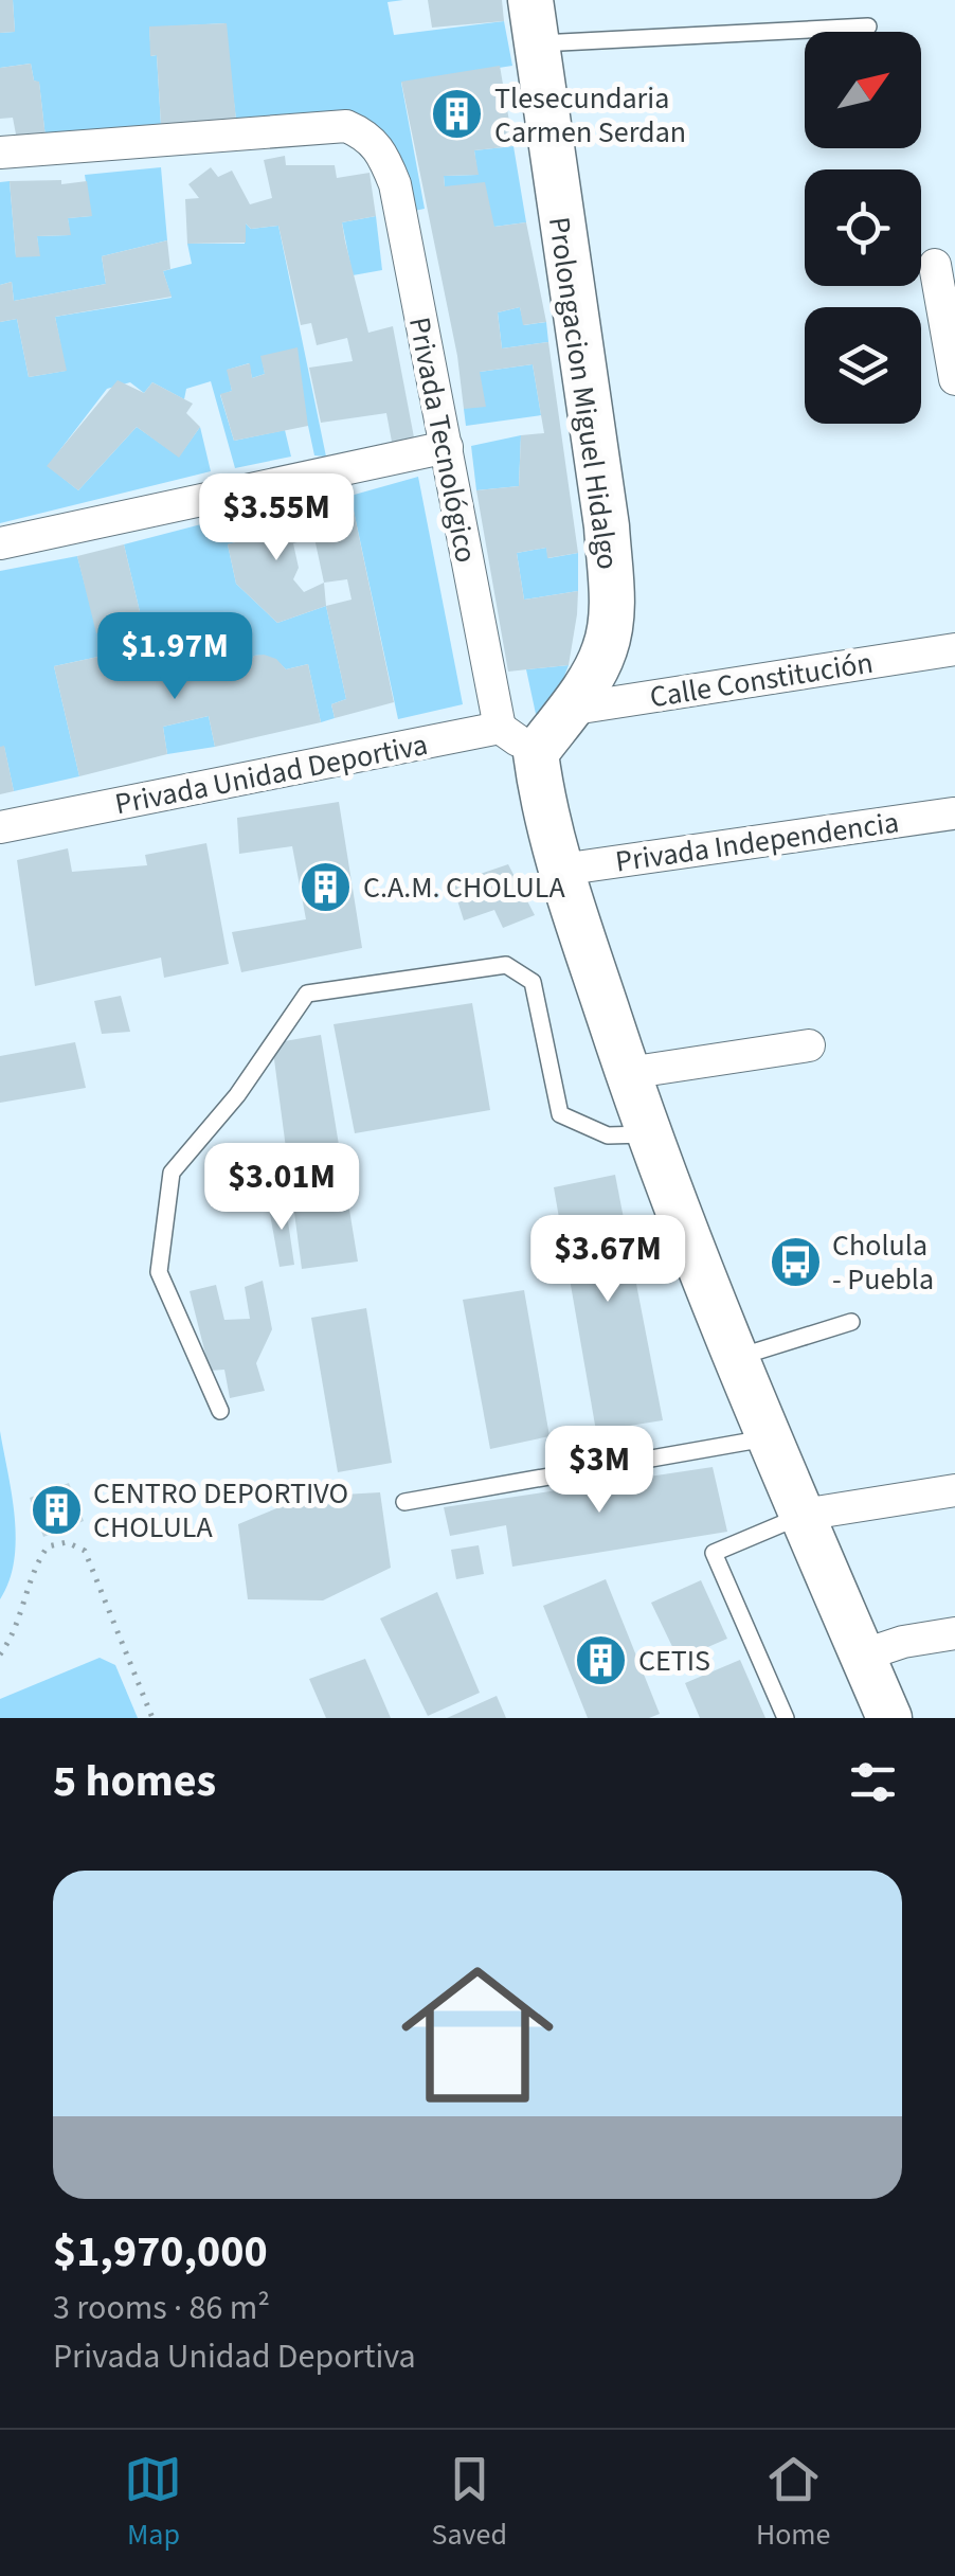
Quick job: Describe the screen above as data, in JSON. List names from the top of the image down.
{
  "streets": {
    "street": [
      "Prolongacion Miguel Hidalgo",
      "Privada Tecnológico",
      "Calle Constitución",
      "Privada Unidad Deportiva",
      "Privada Independencia"
    ]
  },
  "crossings": [
    ["Prolongacion Miguel Hidalgo", "Privada Tecnológico"],
    ["Prolongacion Miguel Hidalgo", "Calle Constitución"],
    ["Prolongacion Miguel Hidalgo", "Privada Unidad Deportiva"],
    ["Privada Tecnológico", "Privada Unidad Deportiva"]
  ],
  "places": {
    "building": [
      "Tlesecundaria Carmen Serdan",
      "C.A.M. CHOLULA",
      "CENTRO DEPORTIVO CHOLULA",
      "CETIS"
    ],
    "bus stop": ["Cholula - Puebla"]
  },
  "north": "top right",
  "page": {
    "price": [
      "$3.55M",
      "$1.97M",
      "$3.01M",
      "$3.67M",
      "$3M"
    ],
    "heading": "5 homes",
    "list": [
      {
        "name": "$1,970,000",
        "note": "3 rooms · 86 m² · Privada Unidad Deportiva"
      }
    ],
    "tabs": ["Map", "Saved", "Home"]
  }
}
